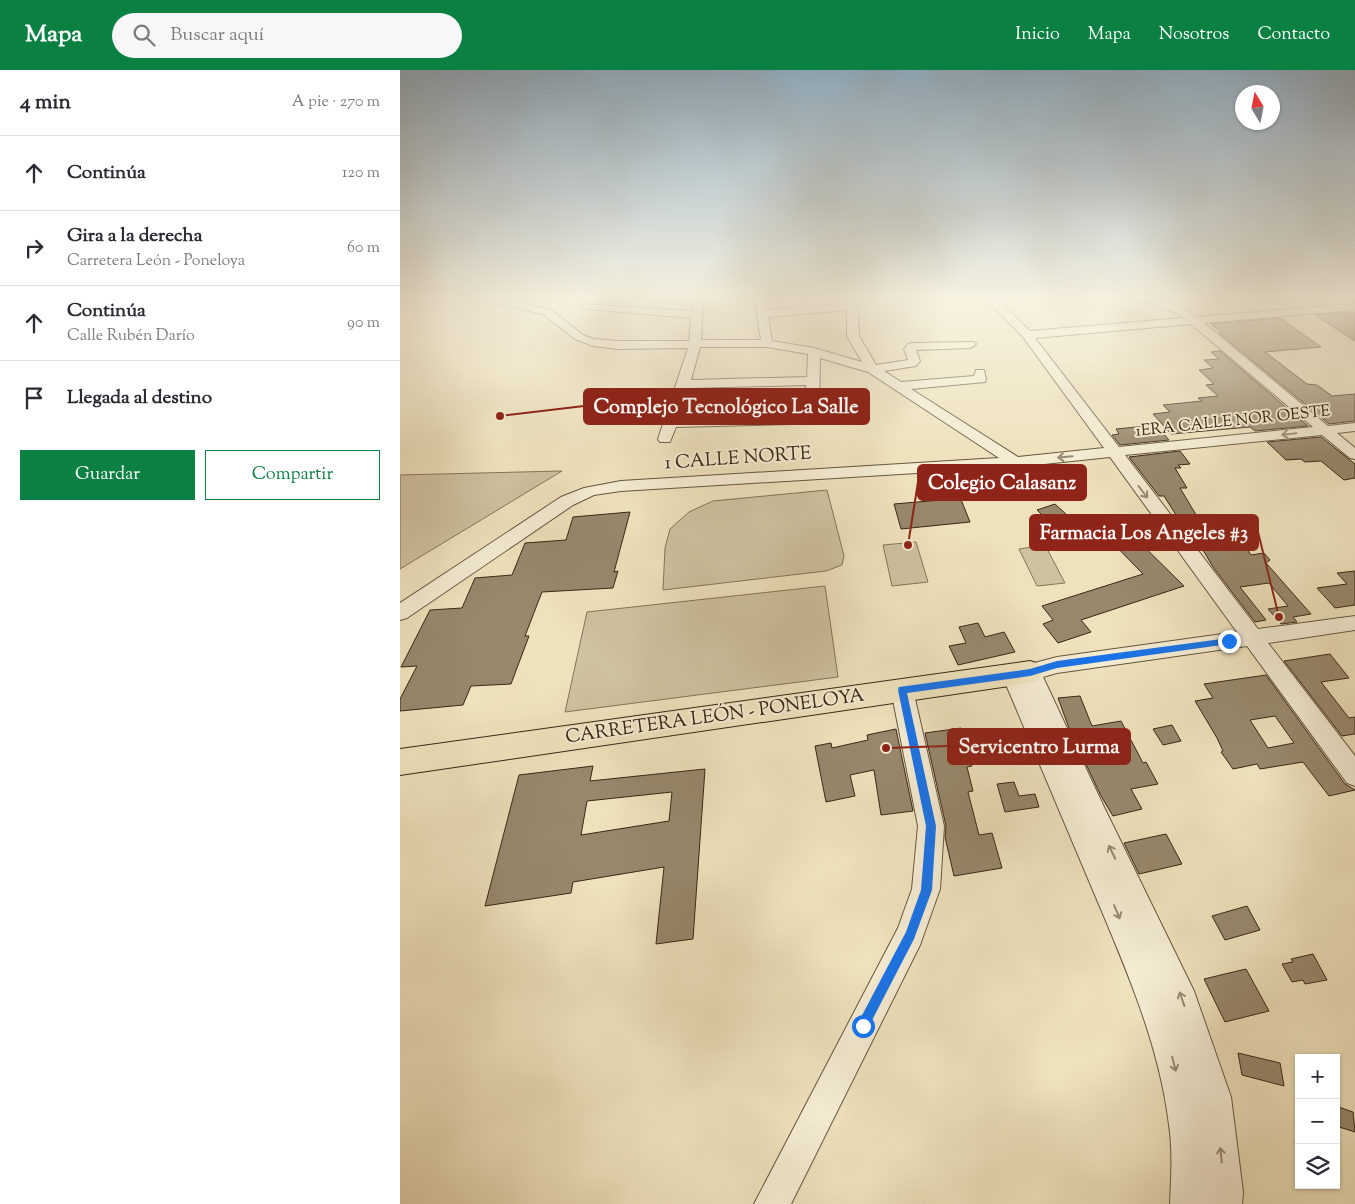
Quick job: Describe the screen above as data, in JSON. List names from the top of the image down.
{
  "streets": {
    "main road": ["CARRETERA LEÓN - PONELOYA"],
    "street": ["1ERA CALLE NOR OESTE", "1 CALLE NORTE"]
  },
  "crossings": [
    ["1ERA CALLE NOR OESTE", "1 CALLE NORTE"]
  ],
  "one_way": ["1ERA CALLE NOR OESTE"],
  "places": [
    "Complejo Tecnológico La Salle",
    "Colegio Calasanz",
    "Farmacia Los Angeles #3",
    "Servicentro Lurma"
  ],
  "north": "top",
  "page": {
    "header": "Mapa",
    "search": "Buscar aquí",
    "nav": [
      "Inicio",
      "Mapa",
      "Nosotros",
      "Contacto"
    ],
    "heading": ["4 min", "A pie · 270 m"],
    "list": [
      ["Continúa", "120 m"],
      ["Gira a la derecha", "Carretera León - Poneloya", "60 m"],
      ["Continúa", "Calle Rubén Darío", "90 m"],
      "Llegada al destino"
    ],
    "buttons": ["Guardar", "Compartir"],
    "map_buttons": ["+", "−"]
  }
}
